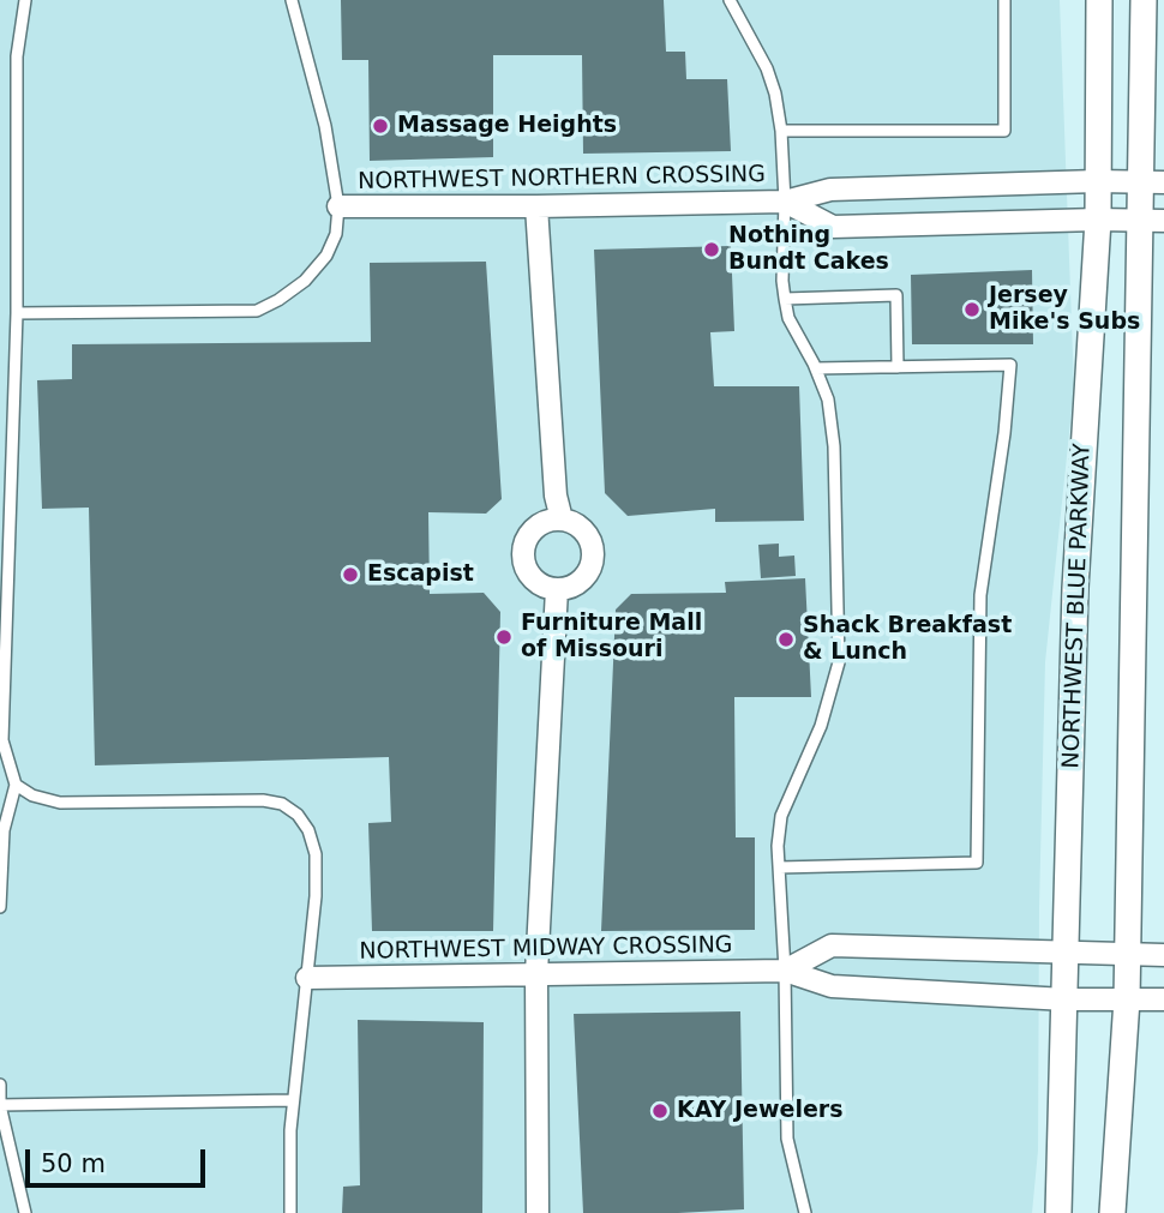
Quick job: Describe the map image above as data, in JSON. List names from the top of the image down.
{
  "streets": {
    "street": ["NORTHWEST NORTHERN CROSSING", "NORTHWEST BLUE PARKWAY", "NORTHWEST MIDWAY CROSSING"]
  },
  "crossings": [
    ["NORTHWEST NORTHERN CROSSING", "NORTHWEST BLUE PARKWAY"],
    ["NORTHWEST BLUE PARKWAY", "NORTHWEST MIDWAY CROSSING"]
  ],
  "places": [
    "Massage Heights",
    "Nothing Bundt Cakes",
    "Jersey Mike's Subs",
    "Escapist",
    "Furniture Mall of Missouri",
    "Shack Breakfast & Lunch",
    "KAY Jewelers"
  ],
  "scale_bar": "50 m"
}
